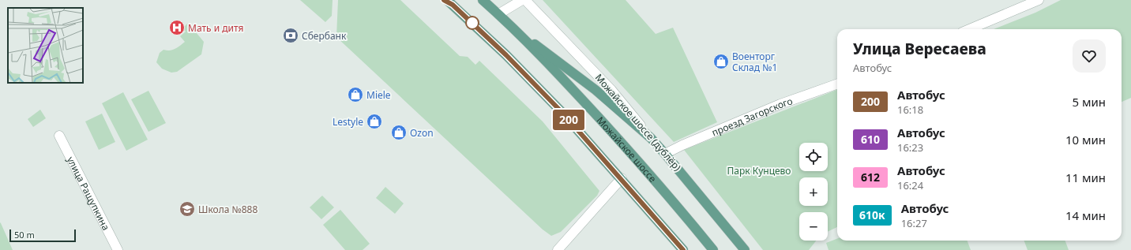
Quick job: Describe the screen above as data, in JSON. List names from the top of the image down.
{
  "streets": {
    "main road": ["Можайское шоссе (дублёр)", "Можайское шоссе"],
    "street": ["проезд Загорского", "улица Ращупкина"]
  },
  "crossings": [
    ["проезд Загорского", "Можайское шоссе (дублёр)"]
  ],
  "parks": ["Парк Кунцево"],
  "places": {
    "hospital": ["Мать и дитя"],
    "bank": ["Сбербанк"],
    "shop": [
      "Военторг Склад №1",
      "Miele",
      "Lestyle",
      "Ozon"
    ],
    "school or university": ["Школа №888"]
  },
  "lines": ["bus line 200"],
  "scale_bar": "50 m",
  "page": {
    "on_map": "200",
    "heading": ["Улица Вересаева", "Автобус"],
    "list": [
      {
        "mark": "200",
        "name": "Автобус",
        "note": "16:18",
        "value": "5 мин"
      },
      {
        "mark": "610",
        "name": "Автобус",
        "note": "16:23",
        "value": "10 мин"
      },
      {
        "mark": "612",
        "name": "Автобус",
        "note": "16:24",
        "value": "11 мин"
      },
      {
        "mark": "610к",
        "name": "Автобус",
        "note": "16:27",
        "value": "14 мин"
      }
    ],
    "map_buttons": ["+", "−"],
    "scale": "50 m"
  }
}
